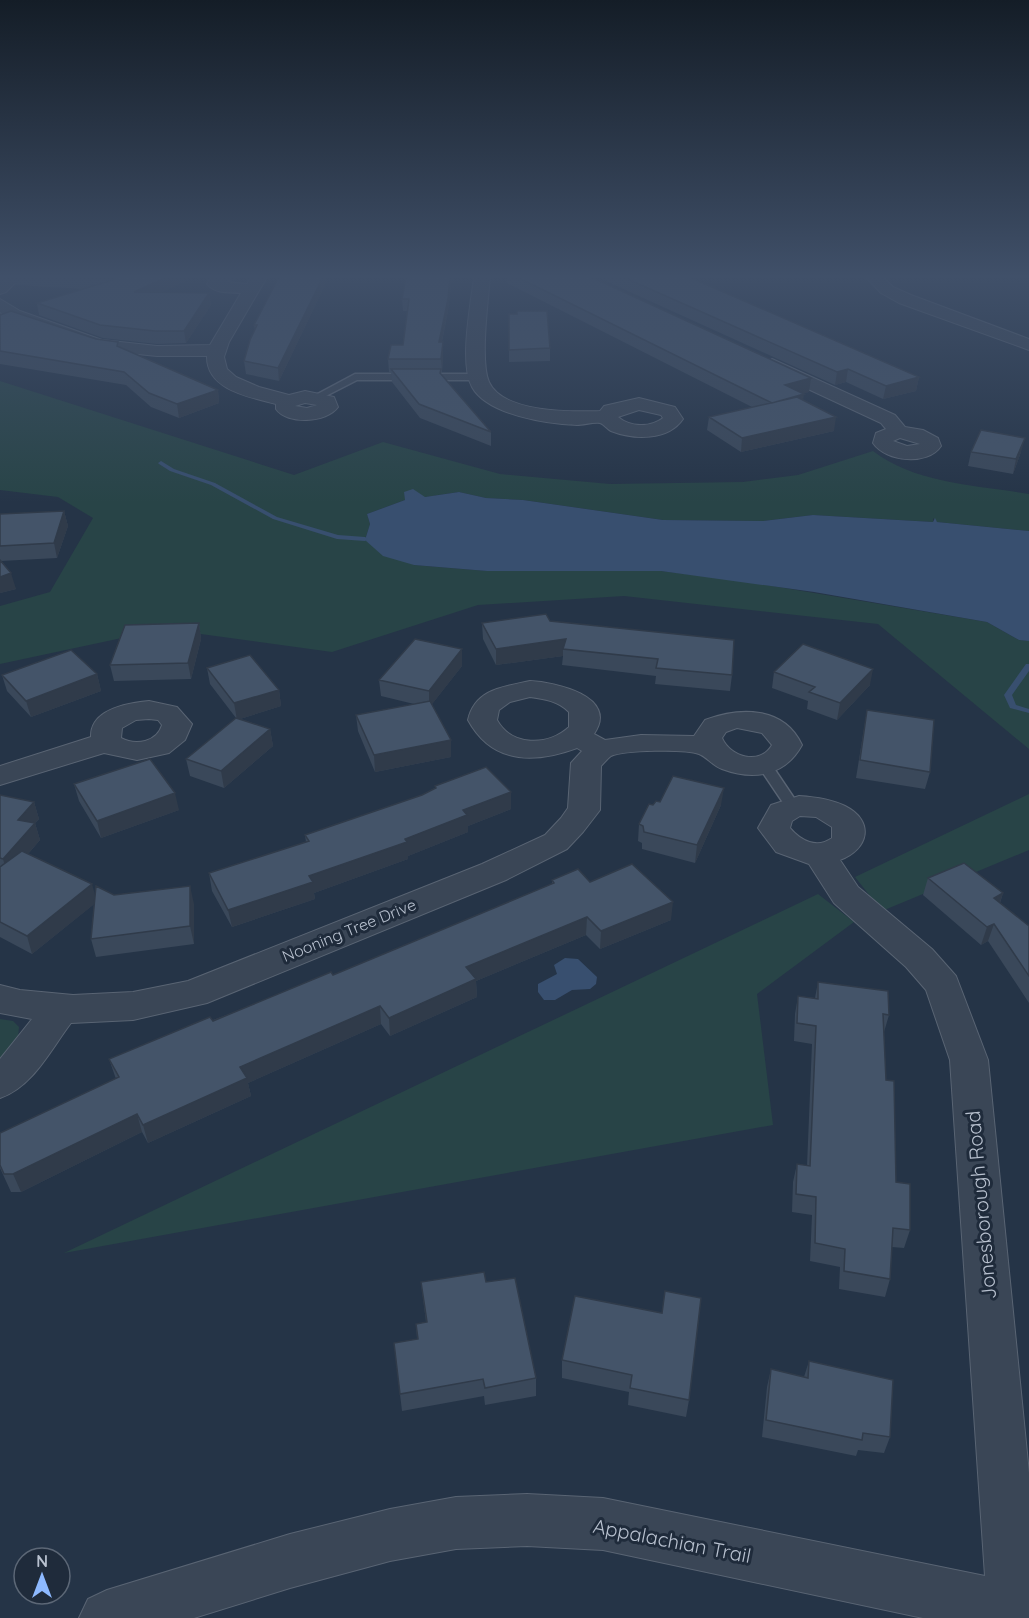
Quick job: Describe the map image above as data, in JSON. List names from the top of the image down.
{
  "streets": {
    "street": ["Nooning Tree Drive", "Jonesborough Road", "Appalachian Trail"]
  },
  "crossings": [
    ["Jonesborough Road", "Appalachian Trail"]
  ],
  "north": "top"
}
